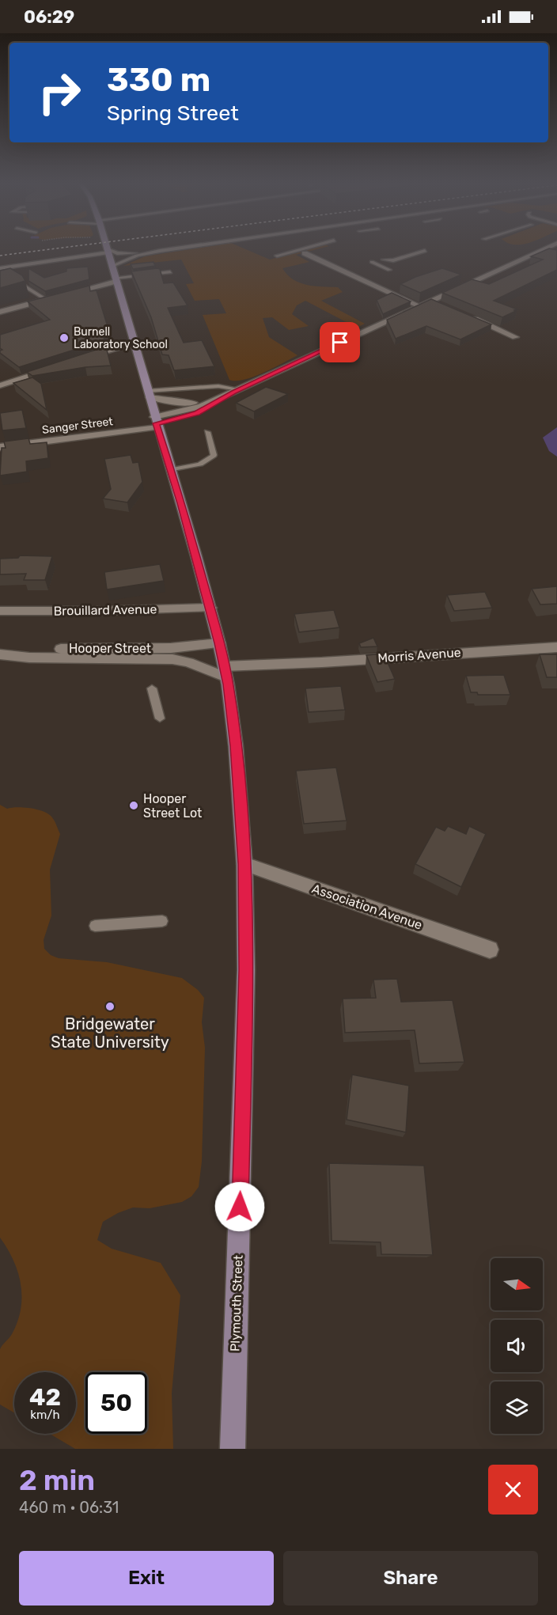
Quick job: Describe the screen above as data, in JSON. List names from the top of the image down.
{
  "streets": {
    "main road": ["Plymouth Street"],
    "street": [
      "Sanger Street",
      "Brouillard Avenue",
      "Hooper Street",
      "Morris Avenue",
      "Association Avenue"
    ]
  },
  "crossings": [
    ["Sanger Street", "Plymouth Street"],
    ["Brouillard Avenue", "Plymouth Street"],
    ["Hooper Street", "Plymouth Street"],
    ["Morris Avenue", "Plymouth Street"],
    ["Association Avenue", "Plymouth Street"]
  ],
  "places": ["Burnell Laboratory School", "Hooper Street Lot", "Bridgewater State University"],
  "north": "right",
  "page": {
    "status": "06:29",
    "turn": ["330 m", "Spring Street"],
    "speed": "42 km/h",
    "limit": "50",
    "heading": ["2 min", "460 m · 06:31"],
    "buttons": ["Exit", "Share"]
  }
}
